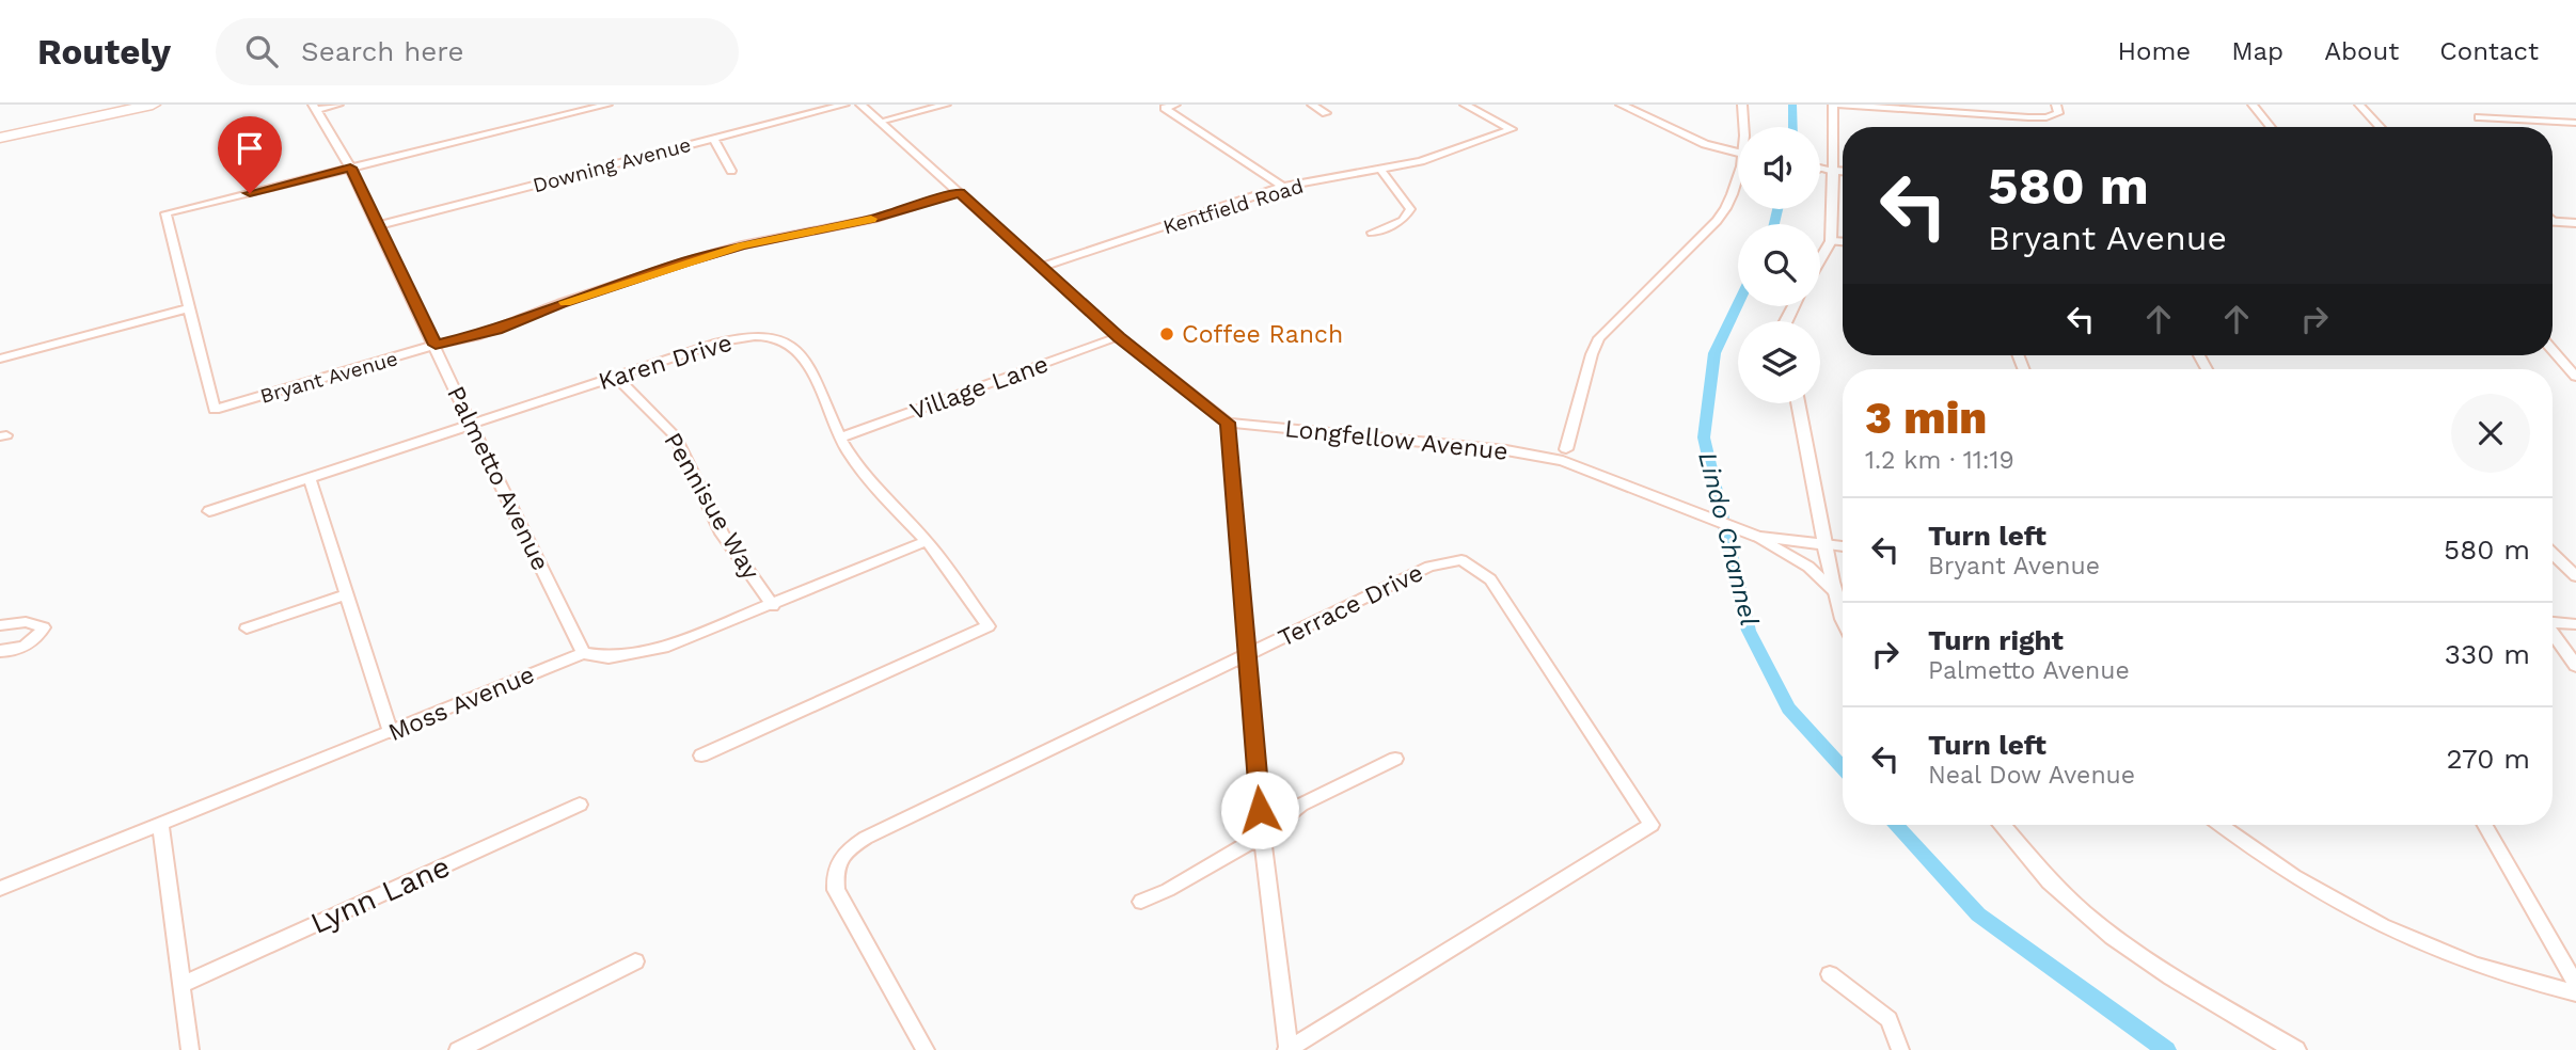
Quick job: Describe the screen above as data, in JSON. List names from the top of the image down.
{
  "streets": {
    "street": [
      "Downing Avenue",
      "Kentfield Road",
      "Karen Drive",
      "Bryant Avenue",
      "Village Lane",
      "Longfellow Avenue",
      "Palmetto Avenue",
      "Pennisue Way",
      "Terrace Drive",
      "Moss Avenue",
      "Lynn Lane"
    ]
  },
  "crossings": [
    ["Downing Avenue", "Palmetto Avenue"],
    ["Karen Drive", "Village Lane"],
    ["Karen Drive", "Palmetto Avenue"],
    ["Karen Drive", "Pennisue Way"],
    ["Karen Drive", "Moss Avenue"],
    ["Bryant Avenue", "Palmetto Avenue"],
    ["Palmetto Avenue", "Moss Avenue"],
    ["Pennisue Way", "Moss Avenue"]
  ],
  "water": ["Lindo Channel"],
  "places": ["Coffee Ranch"],
  "page": {
    "header": "Routely",
    "search": "Search here",
    "nav": [
      "Home",
      "Map",
      "About",
      "Contact"
    ],
    "turn": ["580 m", "Bryant Avenue"],
    "heading": ["3 min", "1.2 km · 11:19"],
    "list": [
      {
        "name": "Turn left",
        "note": "Bryant Avenue",
        "value": "580 m"
      },
      {
        "name": "Turn right",
        "note": "Palmetto Avenue",
        "value": "330 m"
      },
      {
        "name": "Turn left",
        "note": "Neal Dow Avenue",
        "value": "270 m"
      }
    ]
  }
}
